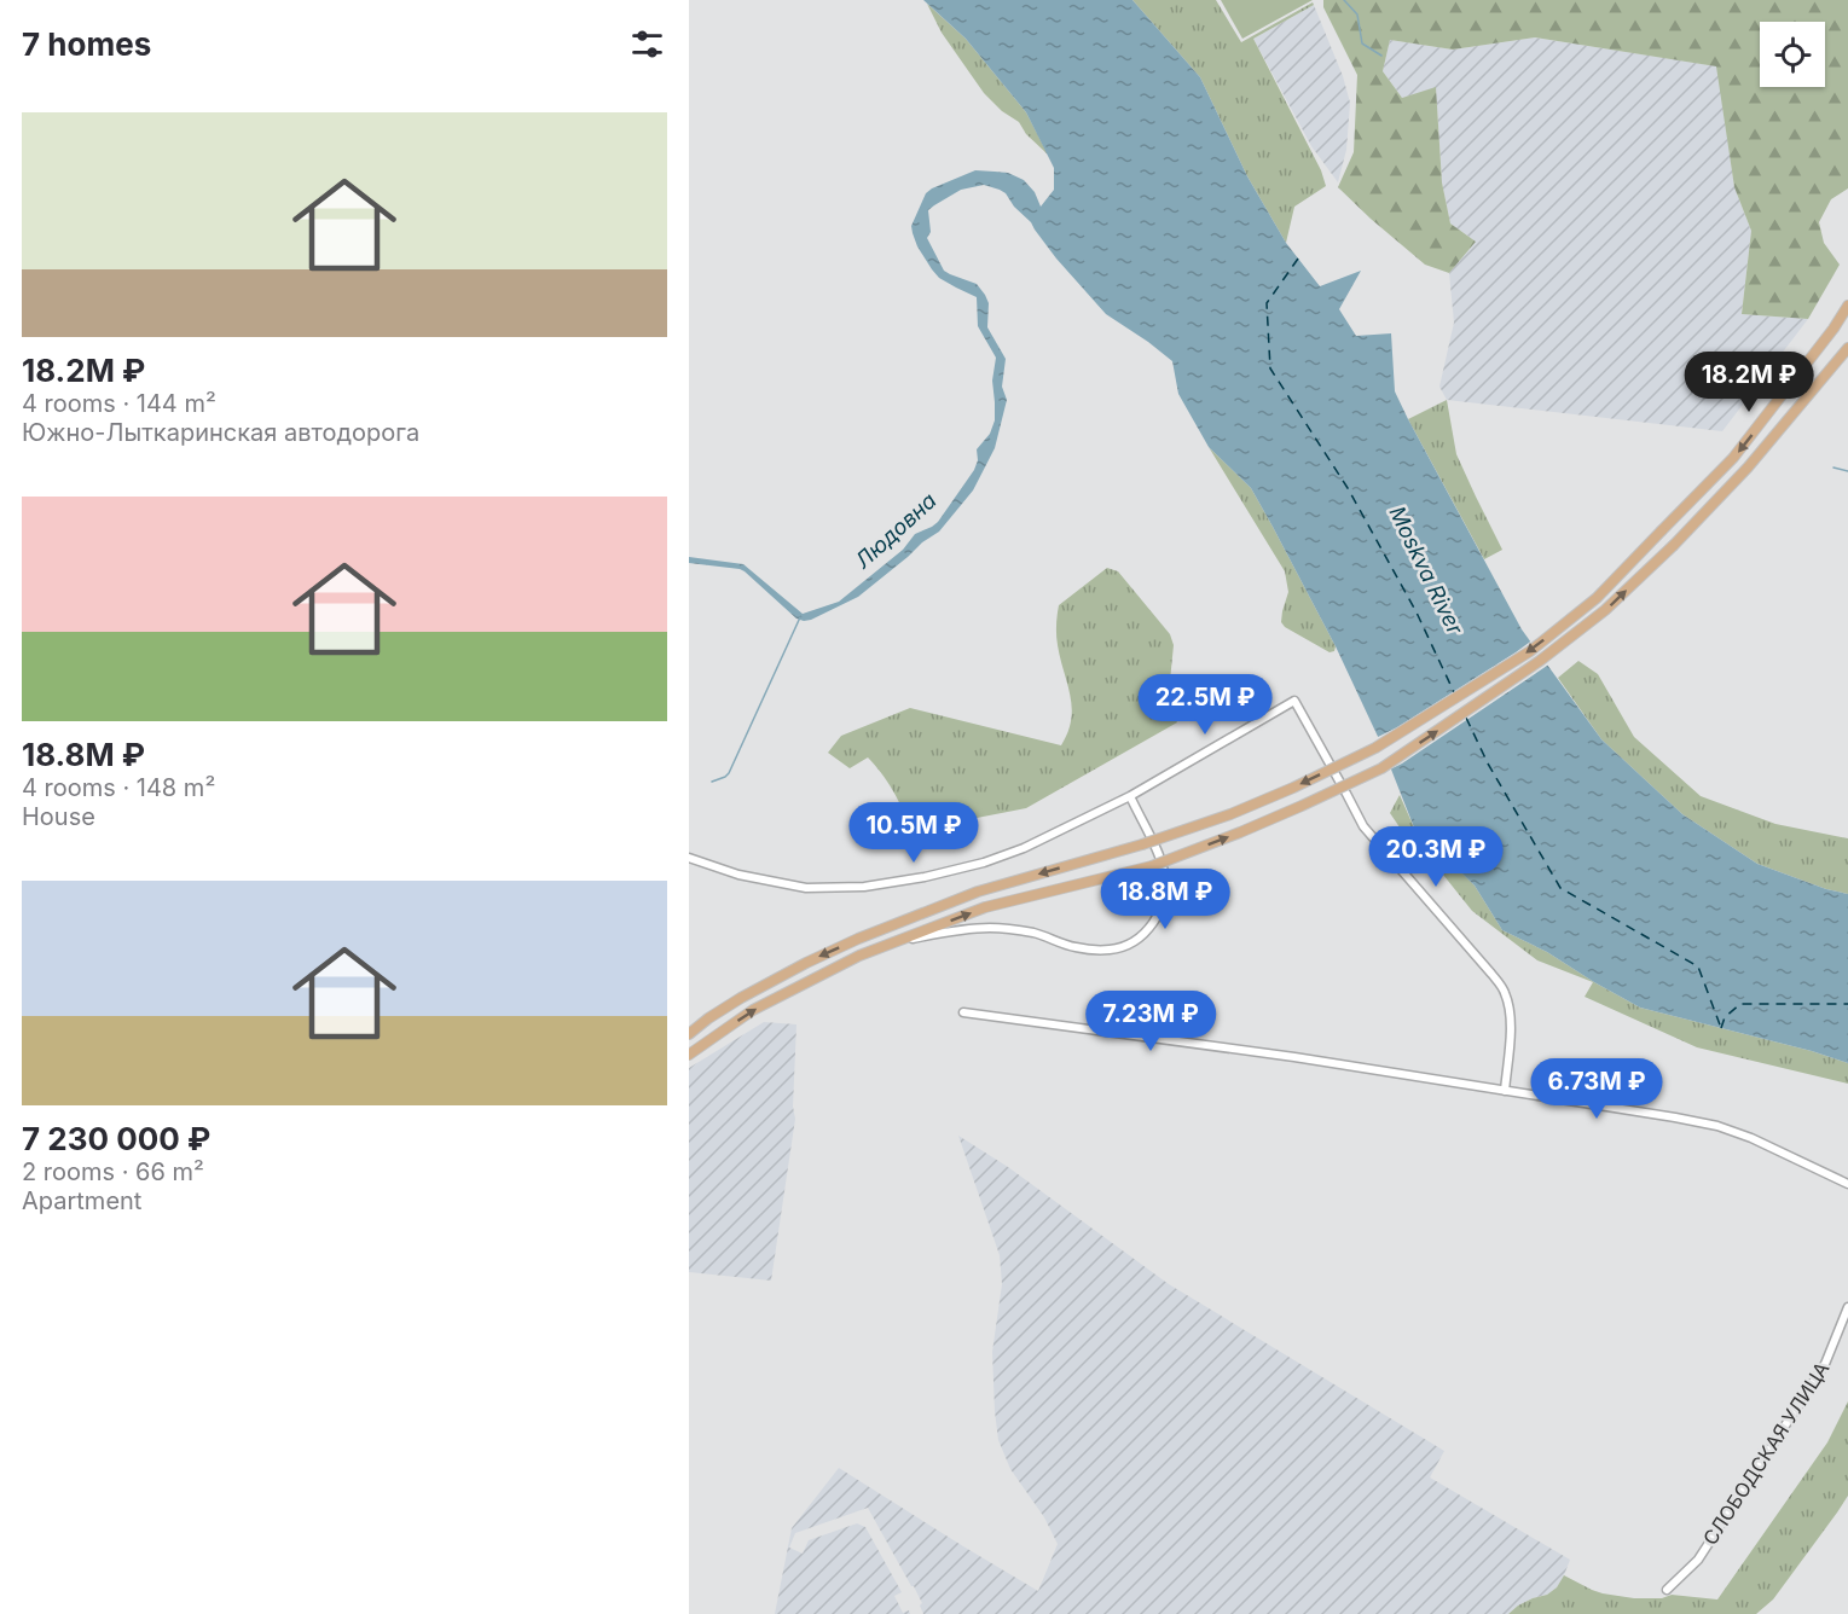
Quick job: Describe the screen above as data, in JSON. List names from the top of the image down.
{
  "streets": {
    "street": ["СЛОБОДСКАЯ УЛИЦА"]
  },
  "water": ["Людовна", "Moskva River"],
  "page": {
    "heading": "7 homes",
    "list": [
      {
        "name": "18.2M ₽",
        "note": "4 rooms · 144 m² · Южно-Лыткаринская автодорога"
      },
      {
        "name": "18.8M ₽",
        "note": "4 rooms · 148 m² · House"
      },
      {
        "name": "7 230 000 ₽",
        "note": "2 rooms · 66 m² · Apartment"
      }
    ],
    "price": [
      "18.2M ₽",
      "22.5M ₽",
      "10.5M ₽",
      "20.3M ₽",
      "18.8M ₽",
      "7.23M ₽",
      "6.73M ₽"
    ]
  }
}
